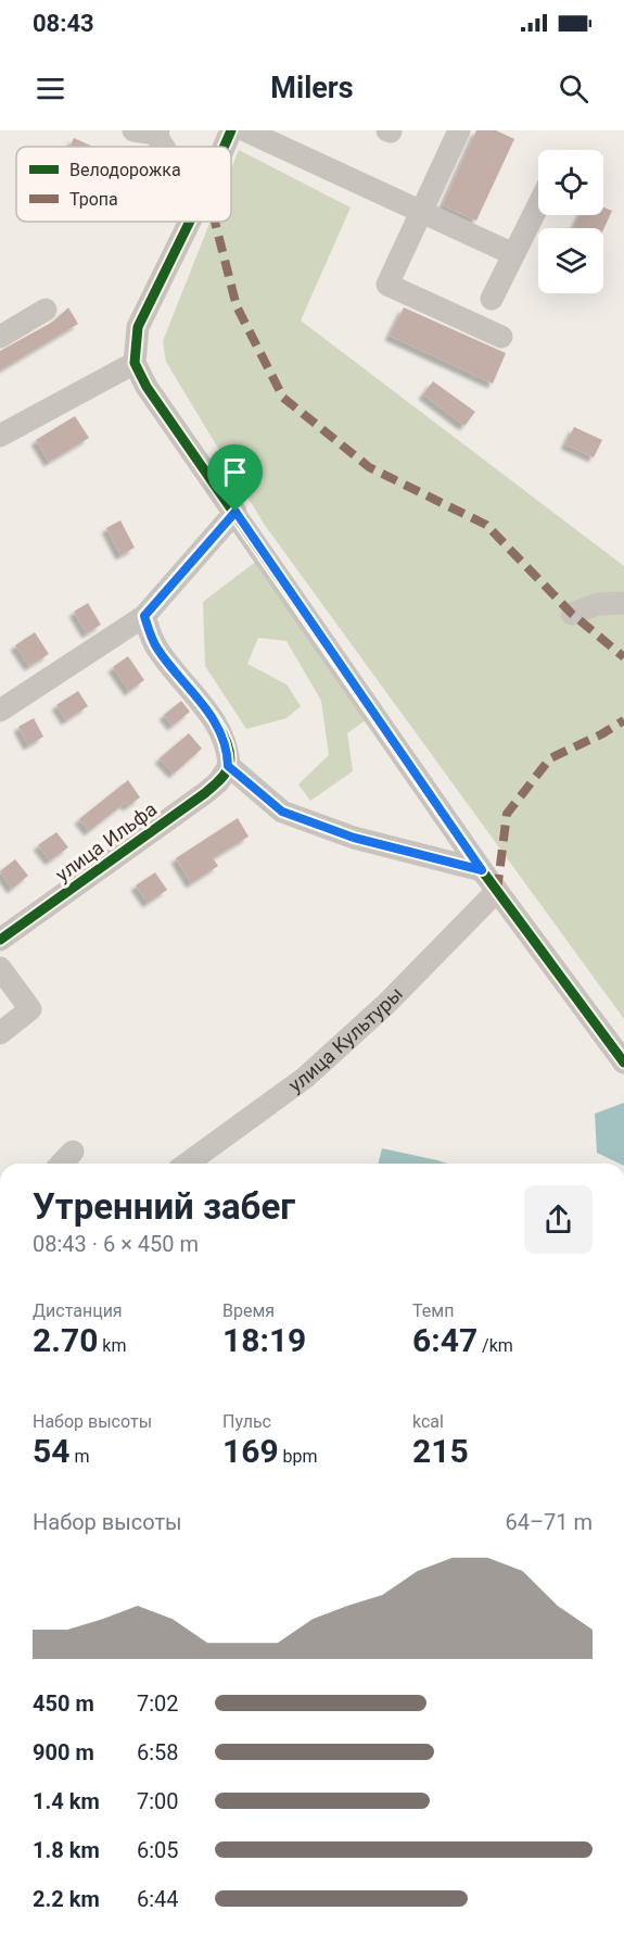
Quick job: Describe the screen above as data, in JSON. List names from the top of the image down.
{
  "streets": {
    "street": ["улица Ильфа", "улица Культуры"]
  },
  "legend": ["Велодорожка", "Тропа"],
  "page": {
    "status": "08:43",
    "header": "Milers",
    "heading": ["Утренний забег", "08:43 · 6 × 450 m"],
    "stats": [
      ["Дистанция", "2.70 km"],
      ["Время", "18:19"],
      ["Темп", "6:47 /km"],
      ["Набор высоты", "54 m"],
      ["Пульс", "169 bpm"],
      ["kcal", "215"]
    ],
    "chart": ["Набор высоты", "64–71 m"],
    "list": [
      {
        "name": "450 m",
        "note": "7:02"
      },
      {
        "name": "900 m",
        "note": "6:58"
      },
      {
        "name": "1.4 km",
        "note": "7:00"
      },
      {
        "name": "1.8 km",
        "note": "6:05"
      },
      {
        "name": "2.2 km",
        "note": "6:44"
      }
    ]
  }
}
